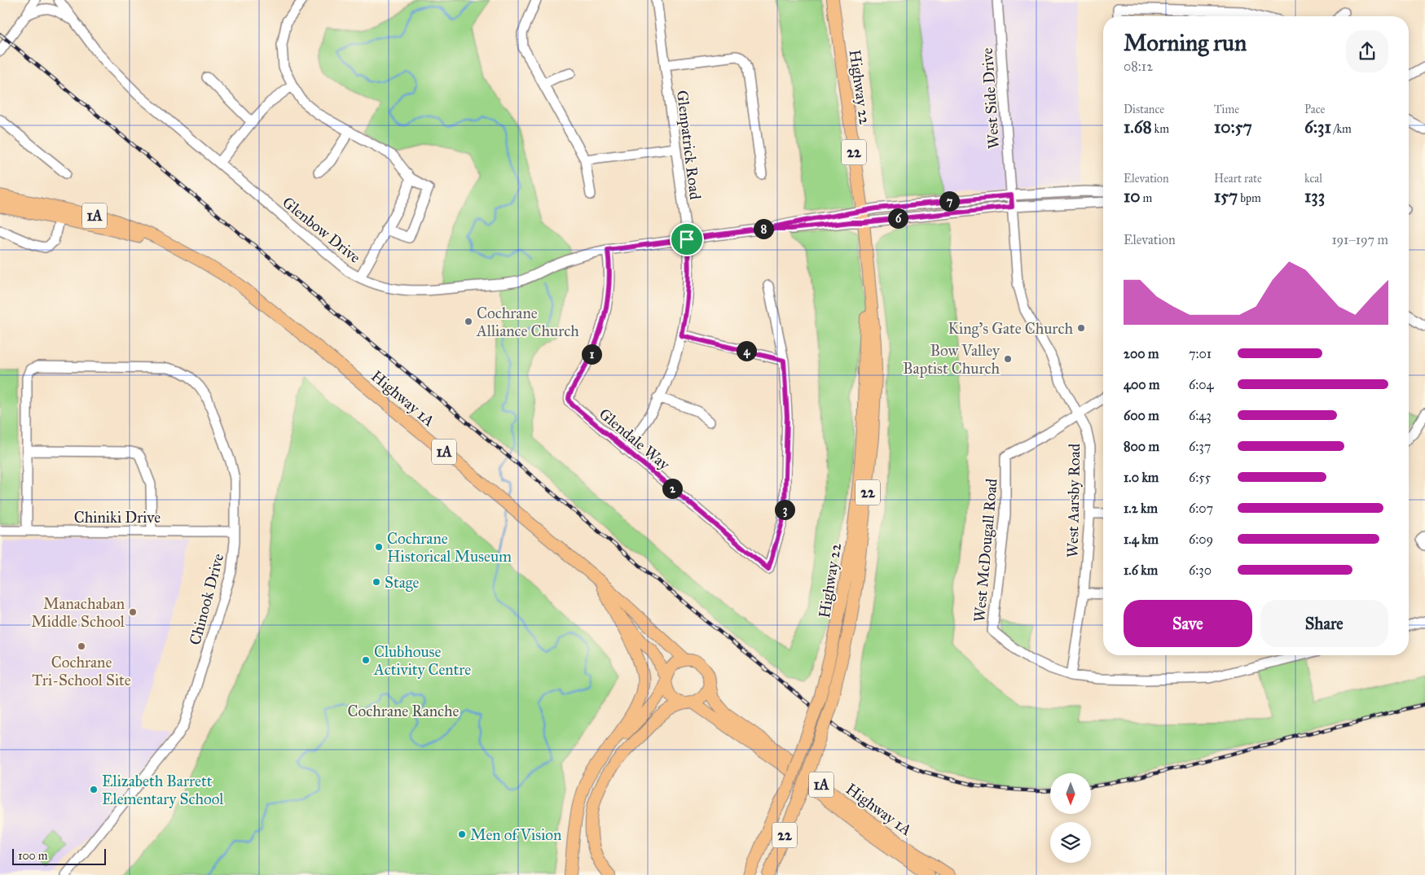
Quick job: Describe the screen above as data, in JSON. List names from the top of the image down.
{
  "streets": {
    "main road": [
      "Highway 22",
      "22",
      "1A",
      "Highway 1A"
    ],
    "street": [
      "West Side Drive",
      "Glenpatrick Road",
      "Glenbow Drive",
      "Glendale Way",
      "West Aarsby Road",
      "Chiniki Drive",
      "West McDougall Road",
      "Chinook Drive"
    ]
  },
  "crossings": [
    ["Highway 22", "Glenbow Drive"],
    ["West Side Drive", "Glenbow Drive"],
    ["West Side Drive", "West Aarsby Road"],
    ["Glenpatrick Road", "Glenbow Drive"],
    ["Glenpatrick Road", "Glendale Way"],
    ["Glenbow Drive", "Glendale Way"],
    ["Glenbow Drive", "West Aarsby Road"],
    ["West Aarsby Road", "West McDougall Road"],
    ["Chiniki Drive", "Chinook Drive"]
  ],
  "parks": ["Cochrane Ranche"],
  "places": [
    "Cochrane Alliance Church",
    "King's Gate Church",
    "Bow Valley Baptist Church",
    "Cochrane Historical Museum",
    "Stage",
    "Manachaban Middle School",
    "Cochrane Tri-School Site",
    "Clubhouse Activity Centre",
    "Elizabeth Barrett Elementary School",
    "Men of Vision"
  ],
  "scale_bar": "100 m",
  "north": "bottom",
  "page": {
    "heading": ["Morning run", "08:12"],
    "stats": [
      ["Distance", "1.68 km"],
      ["Time", "10:57"],
      ["Pace", "6:31 /km"],
      ["Elevation", "10 m"],
      ["Heart rate", "157 bpm"],
      ["kcal", "133"]
    ],
    "pins": [
      "7",
      "6",
      "8",
      "4",
      "1",
      "2",
      "3"
    ],
    "chart": ["Elevation", "191–197 m"],
    "list": [
      {
        "name": "200 m",
        "note": "7:01"
      },
      {
        "name": "400 m",
        "note": "6:04"
      },
      {
        "name": "600 m",
        "note": "6:43"
      },
      {
        "name": "800 m",
        "note": "6:37"
      },
      {
        "name": "1.0 km",
        "note": "6:55"
      },
      {
        "name": "1.2 km",
        "note": "6:07"
      },
      {
        "name": "1.4 km",
        "note": "6:09"
      },
      {
        "name": "1.6 km",
        "note": "6:30"
      }
    ],
    "buttons": ["Save", "Share"],
    "scale": "100 m"
  }
}
